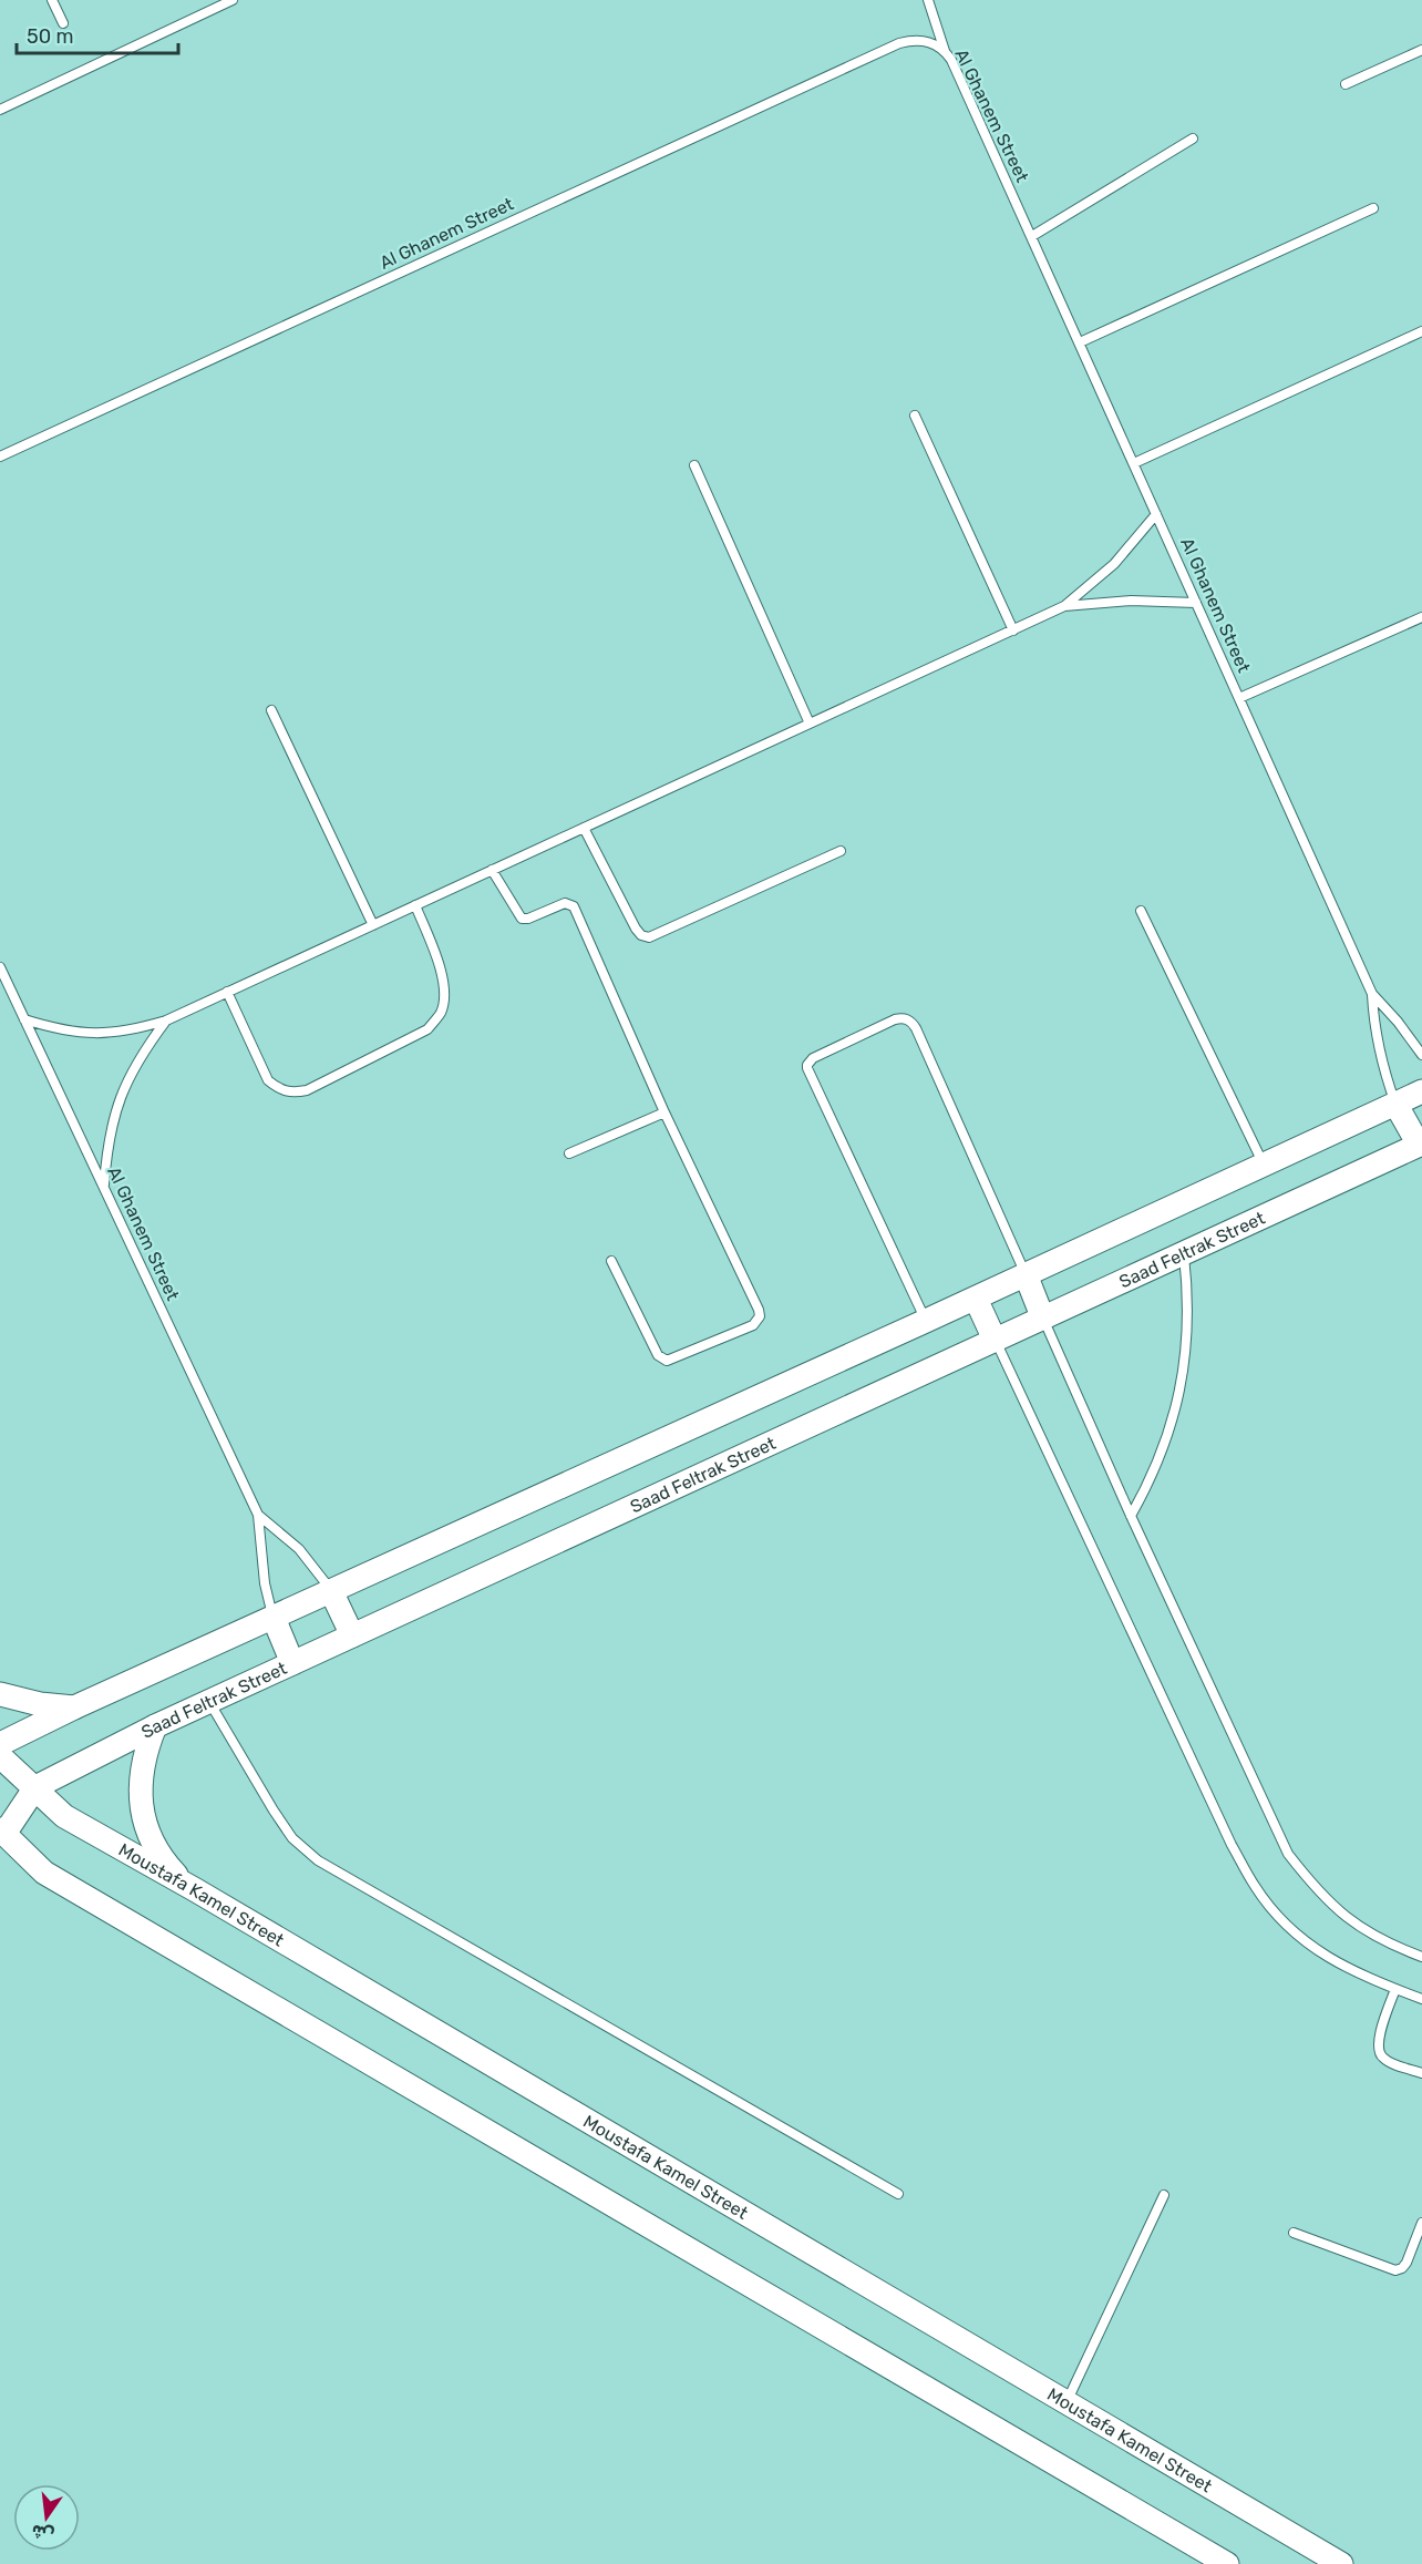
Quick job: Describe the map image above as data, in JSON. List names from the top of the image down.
{
  "streets": {
    "street": ["Saad Feltrak Street", "Moustafa Kamel Street"],
    "lane": ["Al Ghanem Street"]
  },
  "crossings": [
    ["Saad Feltrak Street", "Moustafa Kamel Street"]
  ],
  "scale_bar": "50 m",
  "north": "bottom"
}
